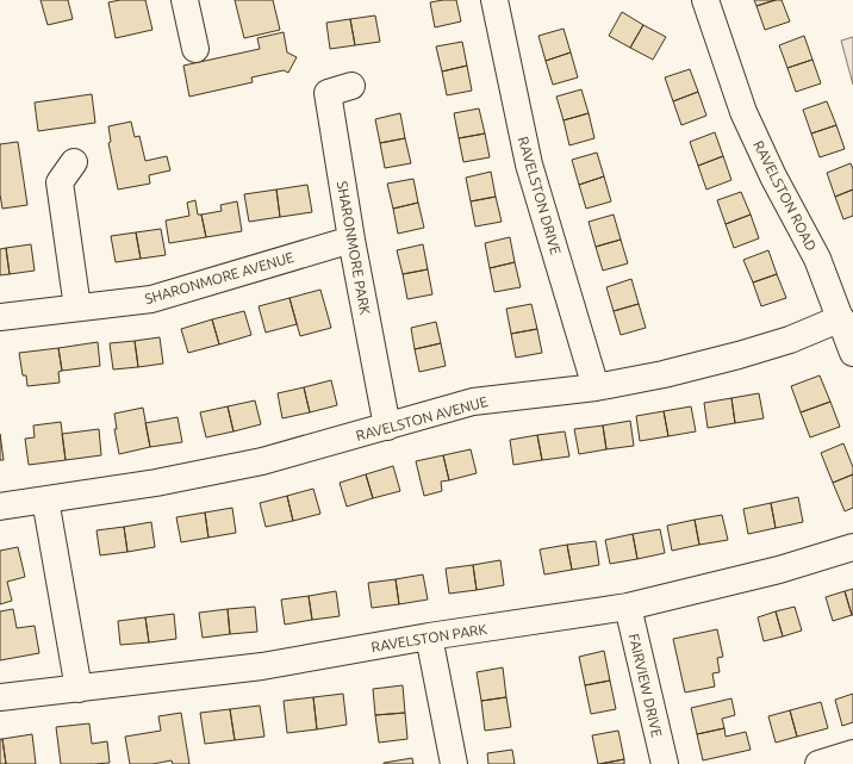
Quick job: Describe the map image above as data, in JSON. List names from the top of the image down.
{
  "streets": {
    "street": [
      "RAVELSTON DRIVE",
      "RAVELSTON ROAD",
      "SHARONMORE PARK",
      "SHARONMORE AVENUE",
      "RAVELSTON AVENUE",
      "RAVELSTON PARK",
      "FAIRVIEW DRIVE"
    ]
  },
  "crossings": [
    ["RAVELSTON DRIVE", "RAVELSTON AVENUE"],
    ["RAVELSTON ROAD", "RAVELSTON AVENUE"],
    ["SHARONMORE PARK", "SHARONMORE AVENUE"],
    ["SHARONMORE PARK", "RAVELSTON AVENUE"],
    ["RAVELSTON PARK", "FAIRVIEW DRIVE"]
  ]
}
